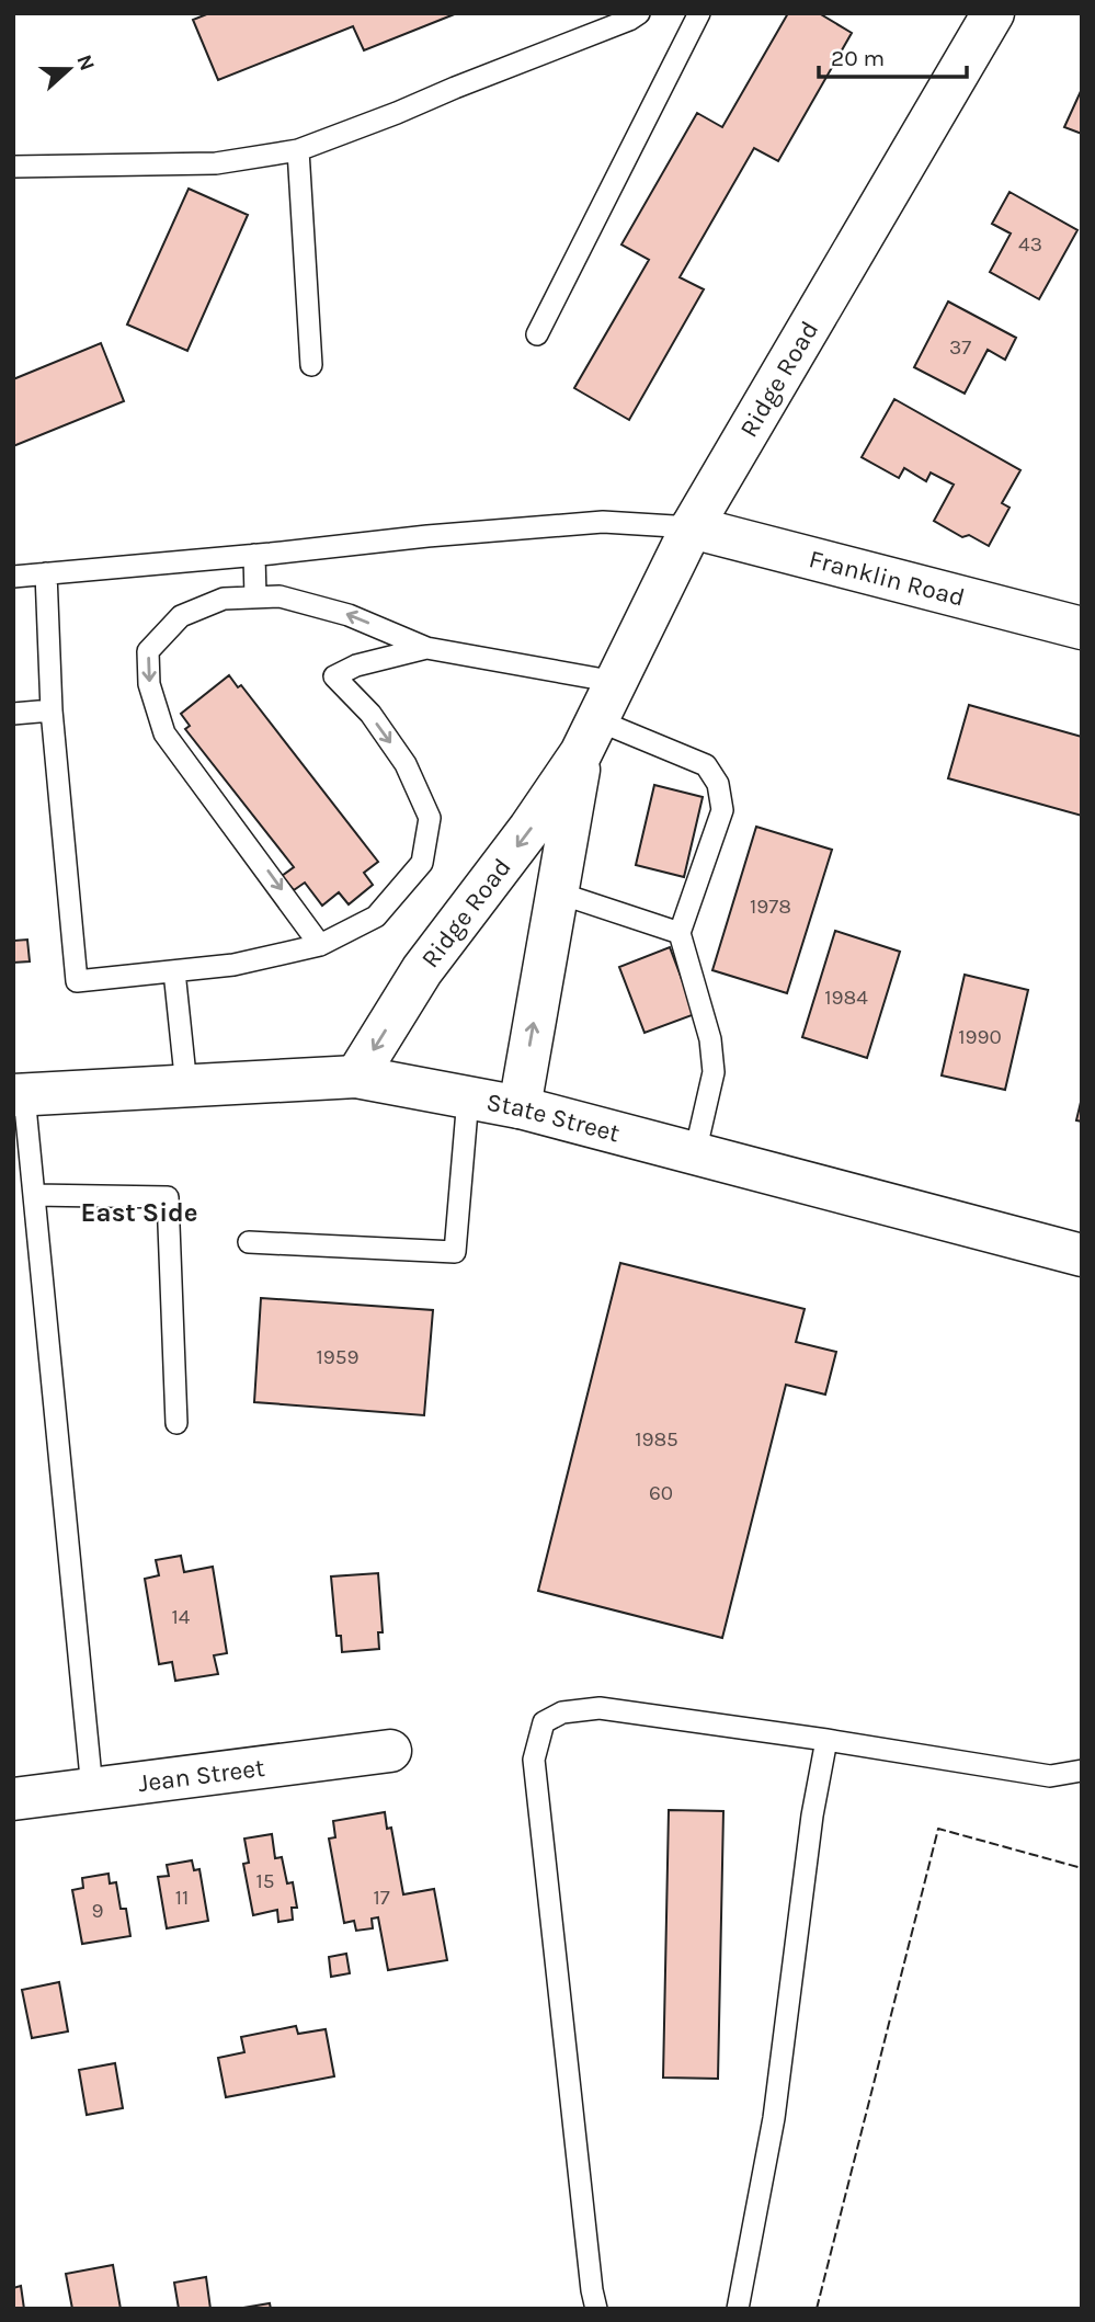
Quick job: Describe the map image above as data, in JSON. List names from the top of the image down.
{
  "streets": {
    "street": [
      "Ridge Road",
      "Franklin Road",
      "State Street",
      "Jean Street"
    ]
  },
  "crossings": [
    ["Ridge Road", "Franklin Road"],
    ["Ridge Road", "State Street"]
  ],
  "districts": ["East Side"],
  "house_numbers": [
    "43",
    "37",
    "1978",
    "1984",
    "1990",
    "1959",
    "1985",
    "60",
    "14",
    "15",
    "11",
    "17",
    "9"
  ],
  "scale_bar": "20 m",
  "north": "right"
}
